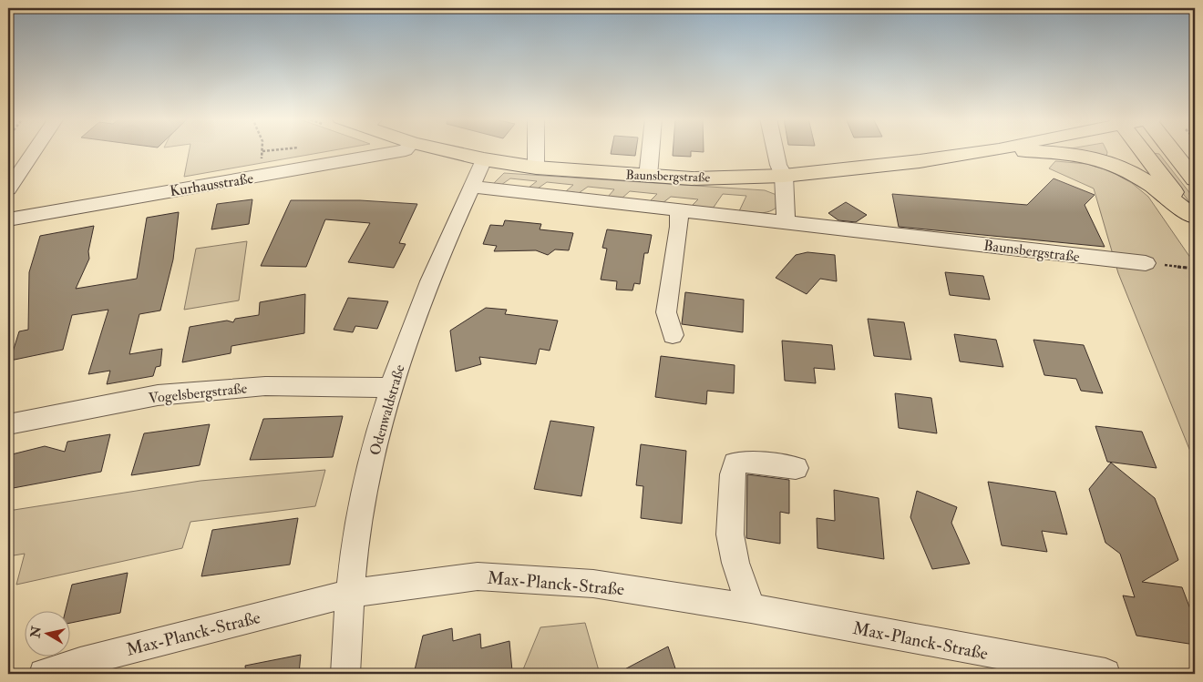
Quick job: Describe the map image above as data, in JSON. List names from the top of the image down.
{
  "streets": {
    "main road": ["Baunsbergstraße"],
    "street": [
      "Kurhausstraße",
      "Vogelsbergstraße",
      "Odenwaldstraße",
      "Max-Planck-Straße"
    ]
  },
  "crossings": [
    ["Baunsbergstraße", "Odenwaldstraße"],
    ["Vogelsbergstraße", "Odenwaldstraße"],
    ["Odenwaldstraße", "Max-Planck-Straße"]
  ],
  "north": "left"
}
